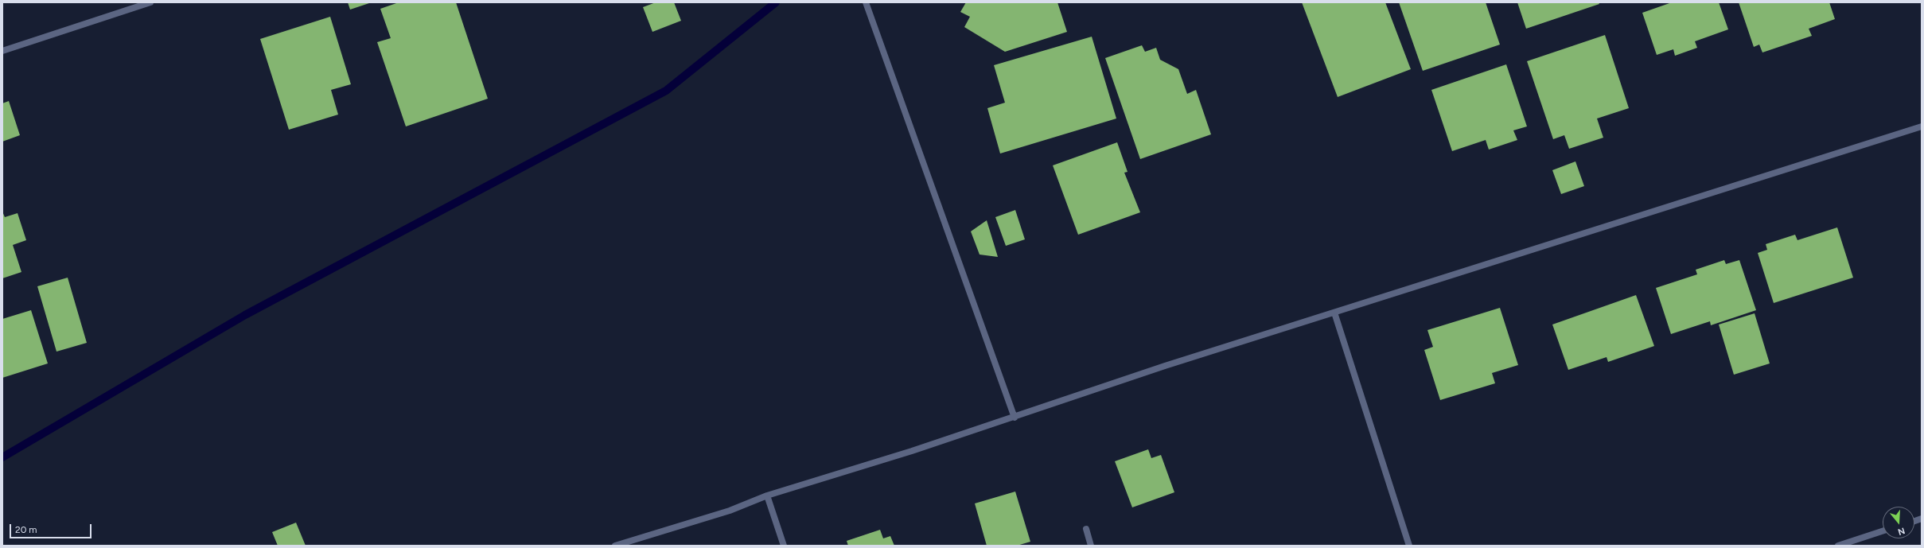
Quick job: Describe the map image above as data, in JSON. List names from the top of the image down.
{
  "scale_bar": "20 m",
  "north": "bottom"
}
